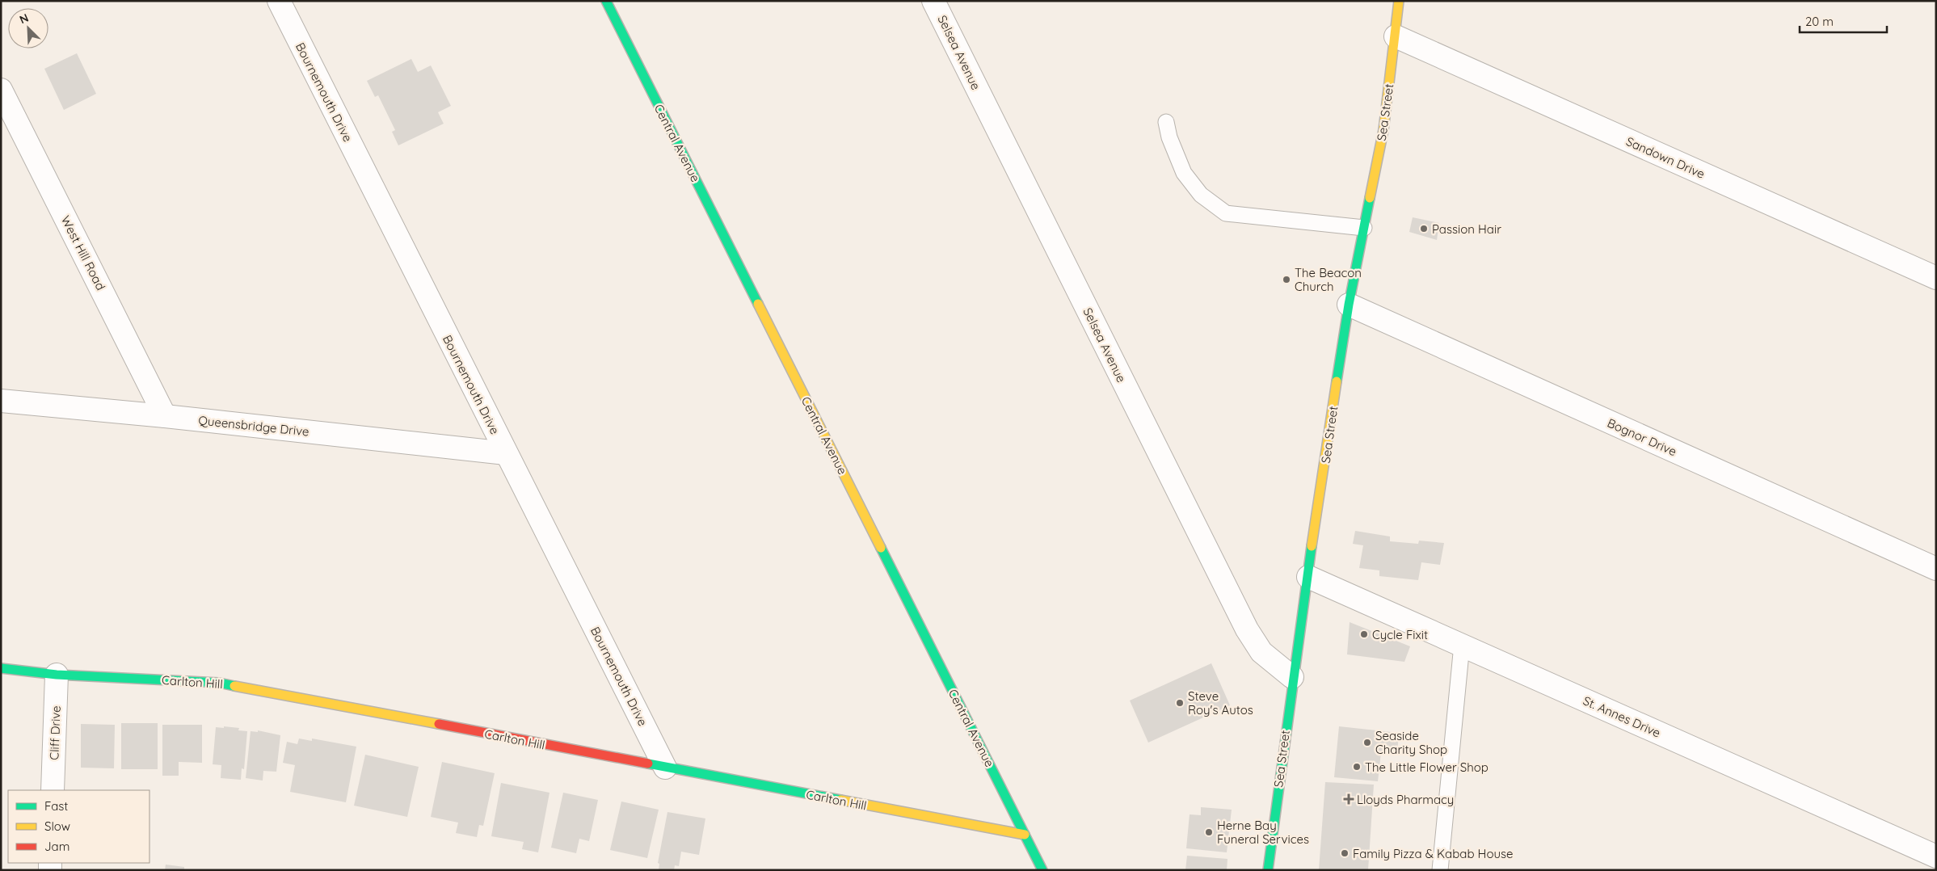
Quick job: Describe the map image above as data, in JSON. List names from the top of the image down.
{
  "streets": {
    "street": [
      "Selsea Avenue",
      "Bournemouth Drive",
      "Sea Street",
      "Central Avenue",
      "Sandown Drive",
      "West Hill Road",
      "Queensbridge Drive",
      "Bognor Drive",
      "Carlton Hill",
      "St. Annes Drive",
      "Cliff Drive"
    ]
  },
  "crossings": [
    ["Selsea Avenue", "Sea Street"],
    ["Bournemouth Drive", "Queensbridge Drive"],
    ["Bournemouth Drive", "Carlton Hill"],
    ["Sea Street", "Sandown Drive"],
    ["Sea Street", "Bognor Drive"],
    ["Sea Street", "St. Annes Drive"],
    ["Central Avenue", "Carlton Hill"],
    ["West Hill Road", "Queensbridge Drive"],
    ["Carlton Hill", "Cliff Drive"]
  ],
  "places": {
    "other": [
      "Passion Hair",
      "The Beacon Church",
      "Cycle Fixit",
      "Steve Roy's Autos",
      "Seaside Charity Shop",
      "The Little Flower Shop",
      "Herne Bay Funeral Services",
      "Family Pizza & Kabab House"
    ],
    "health": ["Lloyds Pharmacy"]
  },
  "legend": ["Fast", "Slow", "Jam"],
  "scale_bar": "20 m",
  "north": "top left"
}
